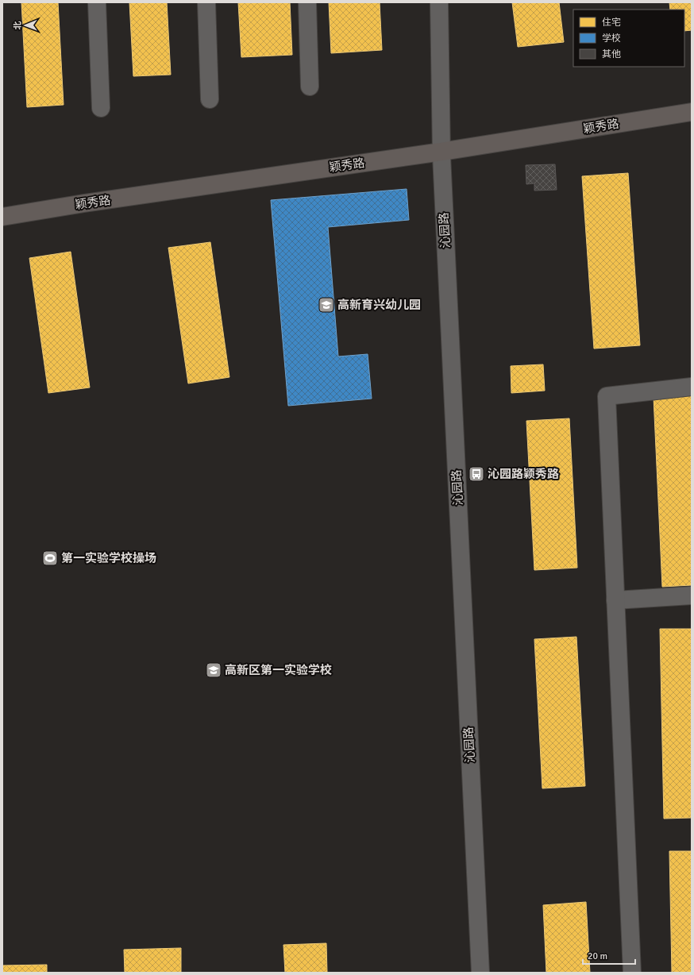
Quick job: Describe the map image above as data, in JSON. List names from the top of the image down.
{
  "streets": {
    "main road": ["颖秀路"],
    "street": ["沁园路"]
  },
  "crossings": [
    ["颖秀路", "沁园路"]
  ],
  "places": {
    "school or university": ["高新育兴幼儿园", "高新区第一实验学校"],
    "bus stop": ["沁园路颖秀路"],
    "sports": ["第一实验学校操场"]
  },
  "legend": ["住宅", "学校", "其他"],
  "scale_bar": "20 m",
  "north": "left"
}
